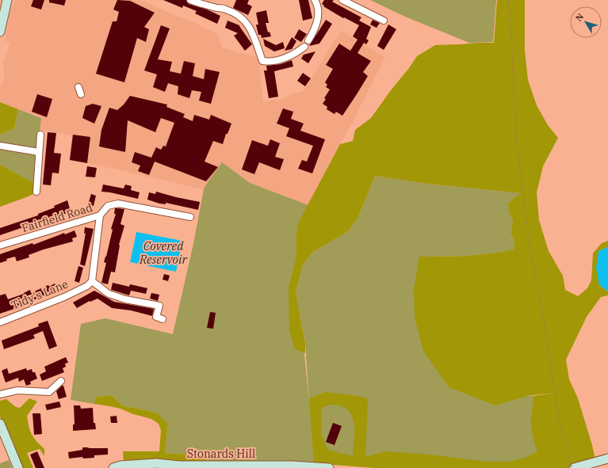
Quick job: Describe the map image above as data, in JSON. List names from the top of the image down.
{
  "streets": {
    "street": ["Fairfield Road", "Tidy's Lane", "Stonards Hill"]
  },
  "water": ["Covered Reservoir"],
  "north": "top left"
}
